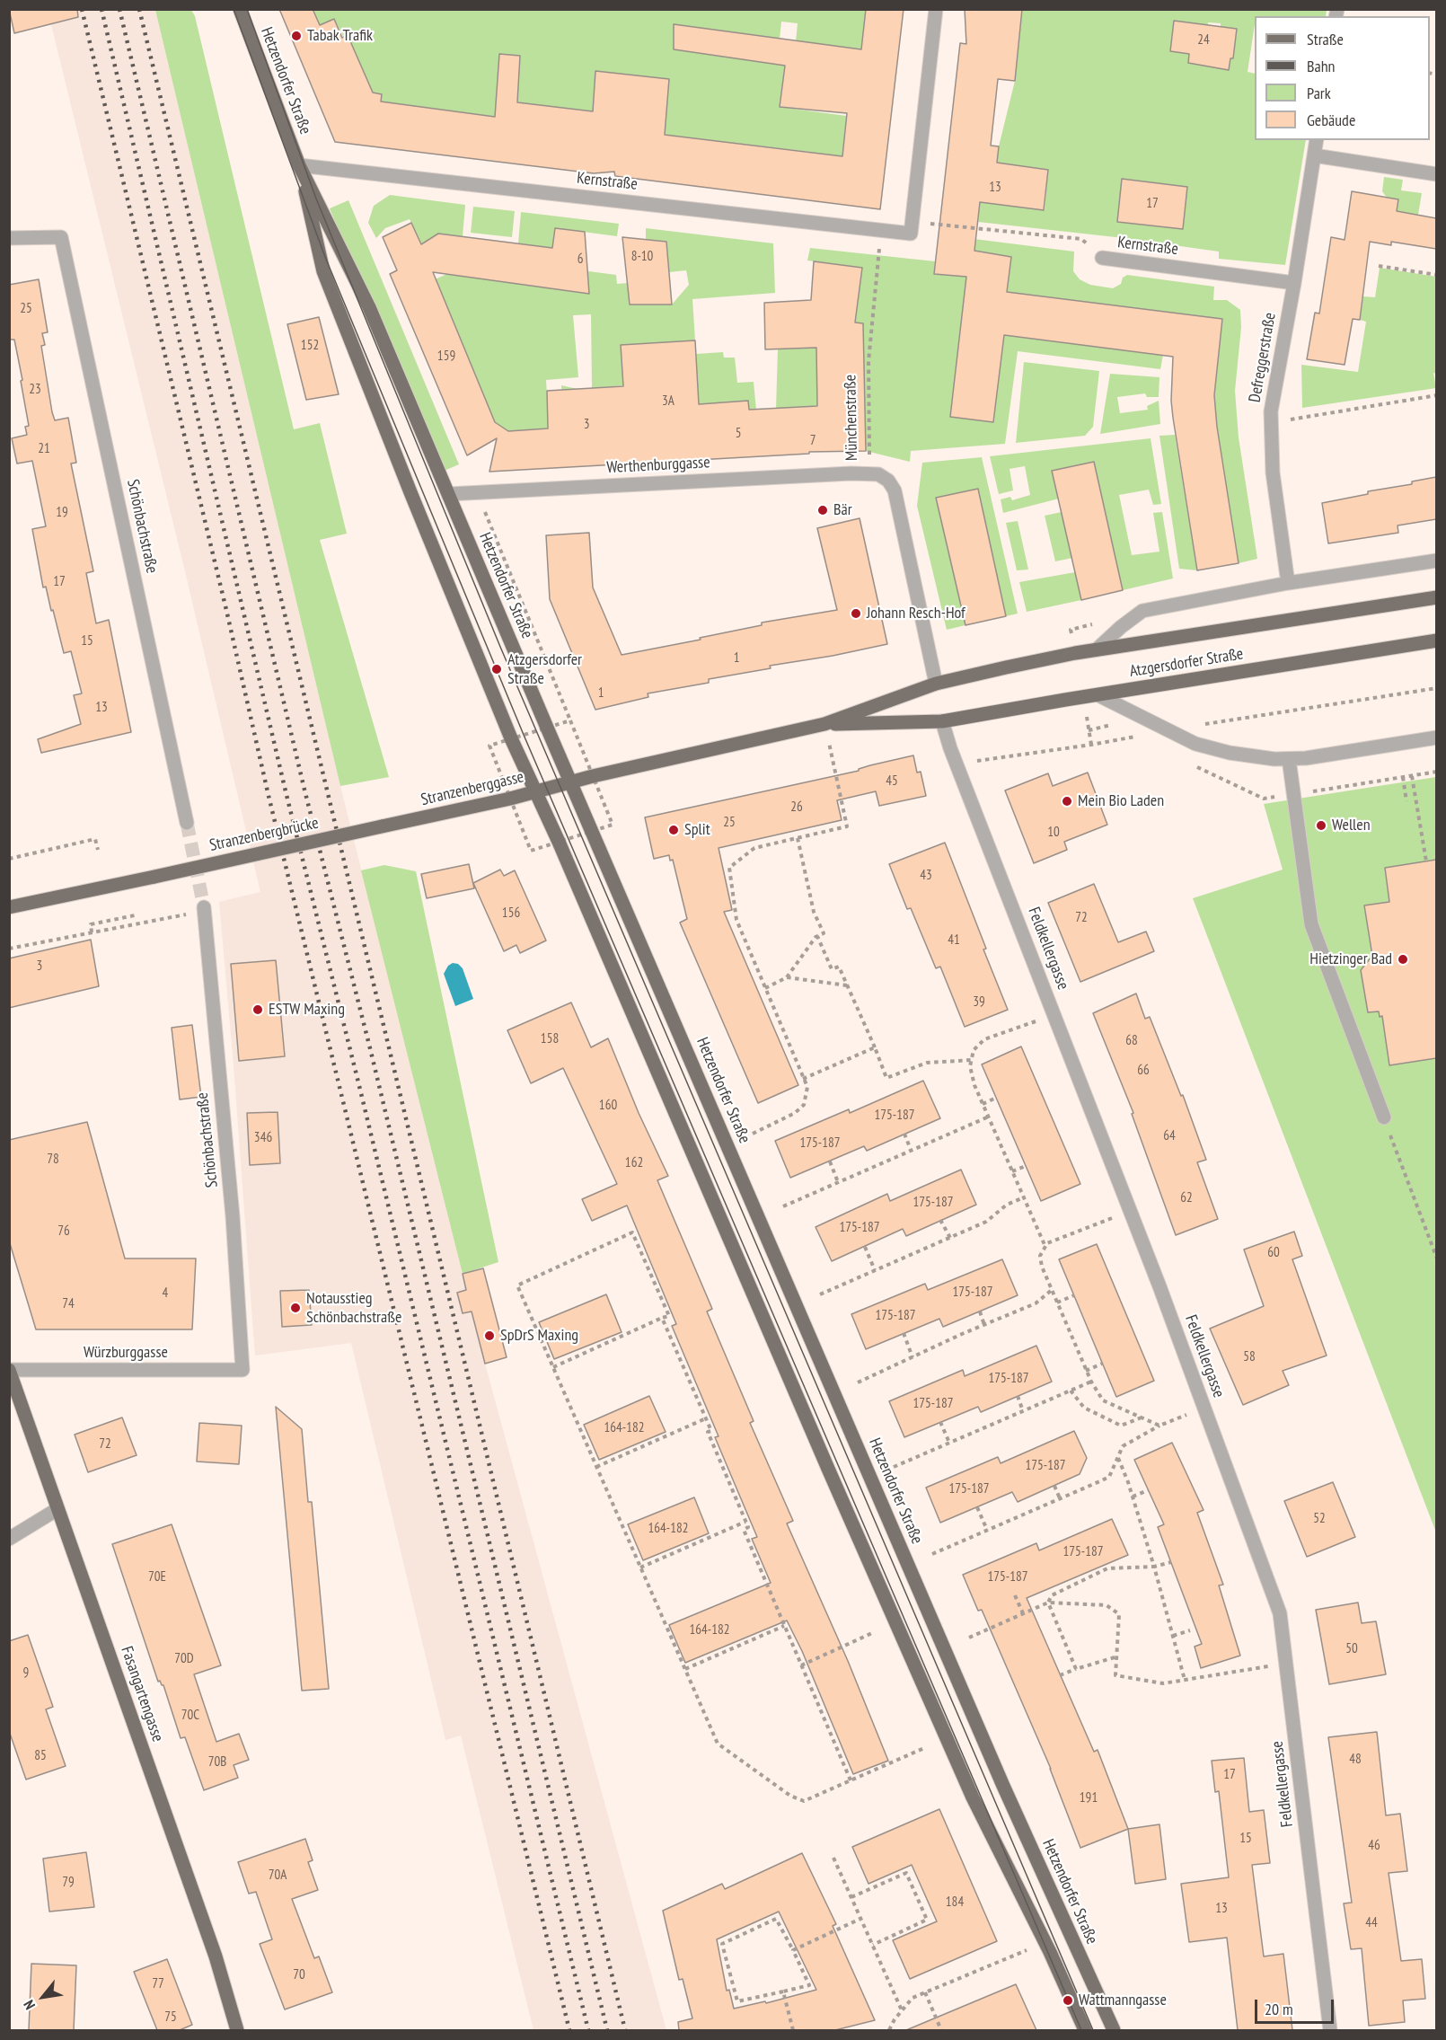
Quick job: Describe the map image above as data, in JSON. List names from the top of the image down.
{
  "streets": {
    "main road": [
      "Hetzendorfer Straße",
      "Atzgersdorfer Straße",
      "Stranzenberggasse",
      "Stranzenbergbrücke",
      "Fasangartengasse"
    ],
    "street": [
      "Kernstraße",
      "Defreggerstraße",
      "Münchenstraße",
      "Werthenburggasse",
      "Schönbachstraße",
      "Feldkellergasse",
      "Würzburggasse"
    ]
  },
  "crossings": [
    ["Hetzendorfer Straße", "Kernstraße"],
    ["Hetzendorfer Straße", "Werthenburggasse"],
    ["Hetzendorfer Straße", "Atzgersdorfer Straße"],
    ["Hetzendorfer Straße", "Stranzenberggasse"],
    ["Kernstraße", "Defreggerstraße"],
    ["Kernstraße", "Münchenstraße"],
    ["Münchenstraße", "Werthenburggasse"],
    ["Münchenstraße", "Atzgersdorfer Straße"],
    ["Schönbachstraße", "Würzburggasse"],
    ["Atzgersdorfer Straße", "Stranzenberggasse"],
    ["Atzgersdorfer Straße", "Feldkellergasse"],
    ["Stranzenberggasse", "Stranzenbergbrücke"],
    ["Würzburggasse", "Fasangartengasse"]
  ],
  "places": [
    "Tabak Trafik",
    "Bär",
    "Johann Resch-Hof",
    "Atzgersdorfer Straße",
    "Mein Bio Laden",
    "Wellen",
    "Split",
    "Hietzinger Bad",
    "ESTW Maxing",
    "Notausstieg Schönbachstraße",
    "SpDrS Maxing",
    "Wattmanngasse"
  ],
  "house_numbers": [
    "24",
    "13",
    "17",
    "8-10",
    "6",
    "25",
    "152",
    "159",
    "23",
    "3A",
    "3",
    "5",
    "7",
    "21",
    "19",
    "17",
    "15",
    "1",
    "1",
    "13",
    "45",
    "26",
    "25",
    "10",
    "43",
    "156",
    "72",
    "41",
    "3",
    "39",
    "158",
    "68",
    "66",
    "160",
    "175-187",
    "64",
    "346",
    "175-187",
    "78",
    "162",
    "62",
    "175-187",
    "175-187",
    "76",
    "60",
    "175-187",
    "4",
    "74",
    "175-187",
    "58",
    "175-187",
    "175-187",
    "164-182",
    "72",
    "175-187",
    "175-187",
    "52",
    "164-182",
    "175-187",
    "70E",
    "175-187",
    "164-182",
    "50",
    "70D",
    "9",
    "70C",
    "85",
    "48",
    "70B",
    "17",
    "191",
    "15",
    "46",
    "70A",
    "79",
    "184",
    "13",
    "44",
    "70",
    "77",
    "75"
  ],
  "legend": [
    "Straße",
    "Bahn",
    "Park",
    "Gebäude"
  ],
  "scale_bar": "20 m",
  "north": "bottom left"
}
